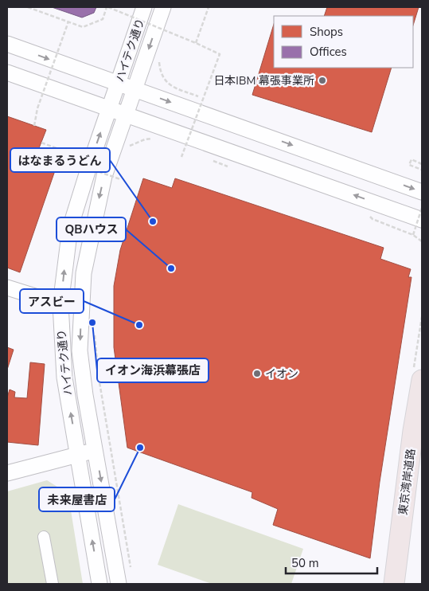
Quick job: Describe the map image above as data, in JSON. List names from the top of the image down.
{
  "streets": {
    "highway": ["東京湾岸道路"],
    "street": ["ハイテク通り"]
  },
  "places": [
    "日本IBM 幕張事業所",
    "はなまるうどん",
    "QBハウス",
    "イオン海浜幕張店",
    "アスビー",
    "イオン",
    "未来屋書店"
  ],
  "legend": ["Shops", "Offices"],
  "scale_bar": "50 m"
}
